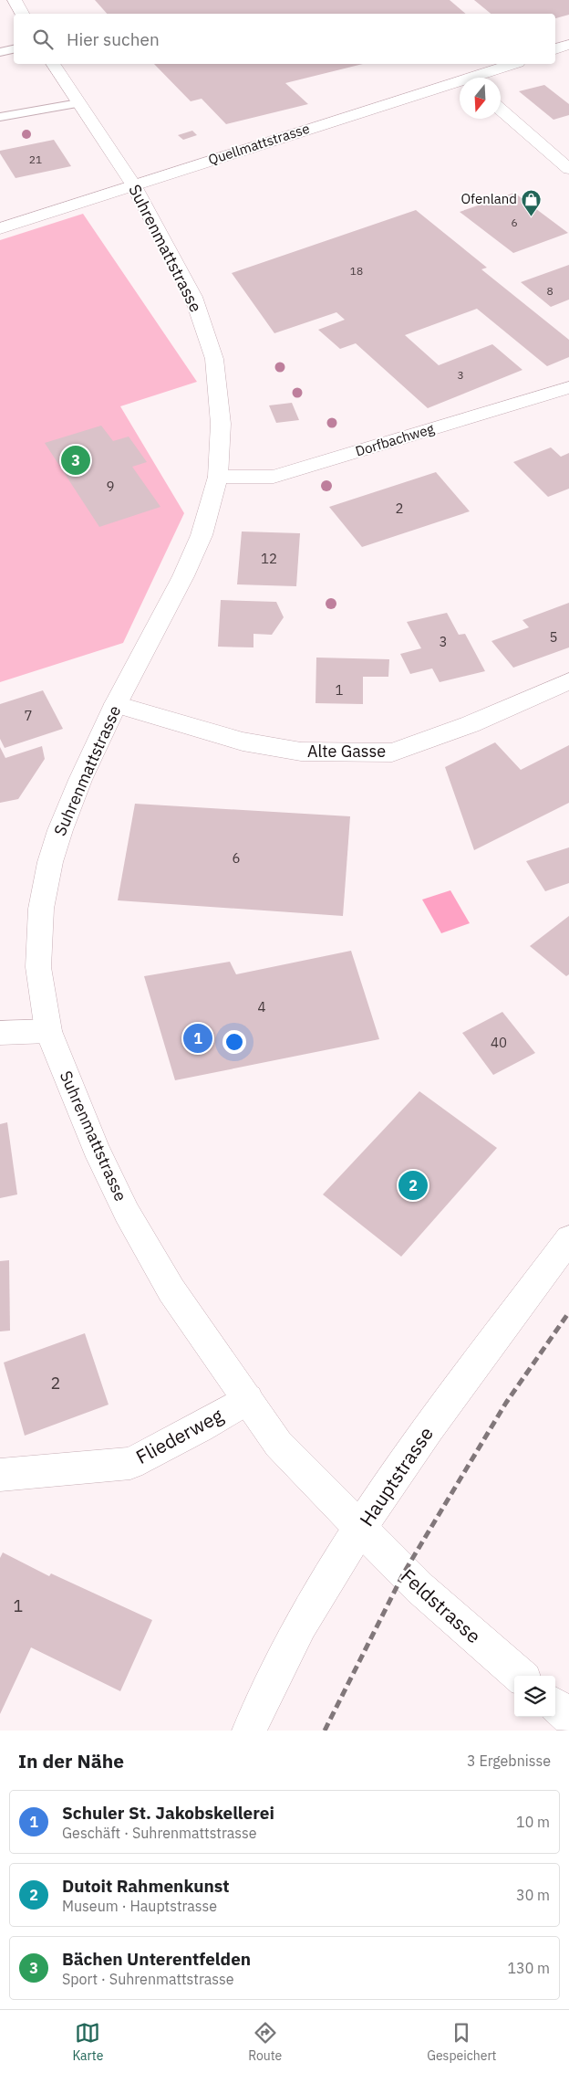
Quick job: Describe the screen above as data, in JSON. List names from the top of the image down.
{
  "streets": {
    "street": [
      "Quellmattstrasse",
      "Suhrenmattstrasse",
      "Dorfbachweg",
      "Alte Gasse",
      "Fliederweg",
      "Hauptstrasse",
      "Feldstrasse"
    ]
  },
  "crossings": [
    ["Quellmattstrasse", "Suhrenmattstrasse"],
    ["Suhrenmattstrasse", "Dorfbachweg"],
    ["Suhrenmattstrasse", "Alte Gasse"],
    ["Suhrenmattstrasse", "Fliederweg"],
    ["Suhrenmattstrasse", "Hauptstrasse"],
    ["Suhrenmattstrasse", "Feldstrasse"],
    ["Hauptstrasse", "Feldstrasse"]
  ],
  "places": {
    "shop": ["Ofenland"]
  },
  "house_numbers": [
    "21",
    "6",
    "18",
    "8",
    "3",
    "9",
    "2",
    "12",
    "5",
    "3",
    "1",
    "7",
    "6",
    "4",
    "40",
    "2",
    "1"
  ],
  "north": "bottom",
  "page": {
    "search": "Hier suchen",
    "pins": ["3", "1", "2"],
    "heading": ["In der Nähe", "3 Ergebnisse"],
    "list": [
      {
        "mark": "1",
        "name": "Schuler St. Jakobskellerei",
        "note": "Geschäft · Suhrenmattstrasse",
        "value": "10 m"
      },
      {
        "mark": "2",
        "name": "Dutoit Rahmenkunst",
        "note": "Museum · Hauptstrasse",
        "value": "30 m"
      },
      {
        "mark": "3",
        "name": "Bächen Unterentfelden",
        "note": "Sport · Suhrenmattstrasse",
        "value": "130 m"
      }
    ],
    "nav": ["Karte", "Route", "Gespeichert"]
  }
}
